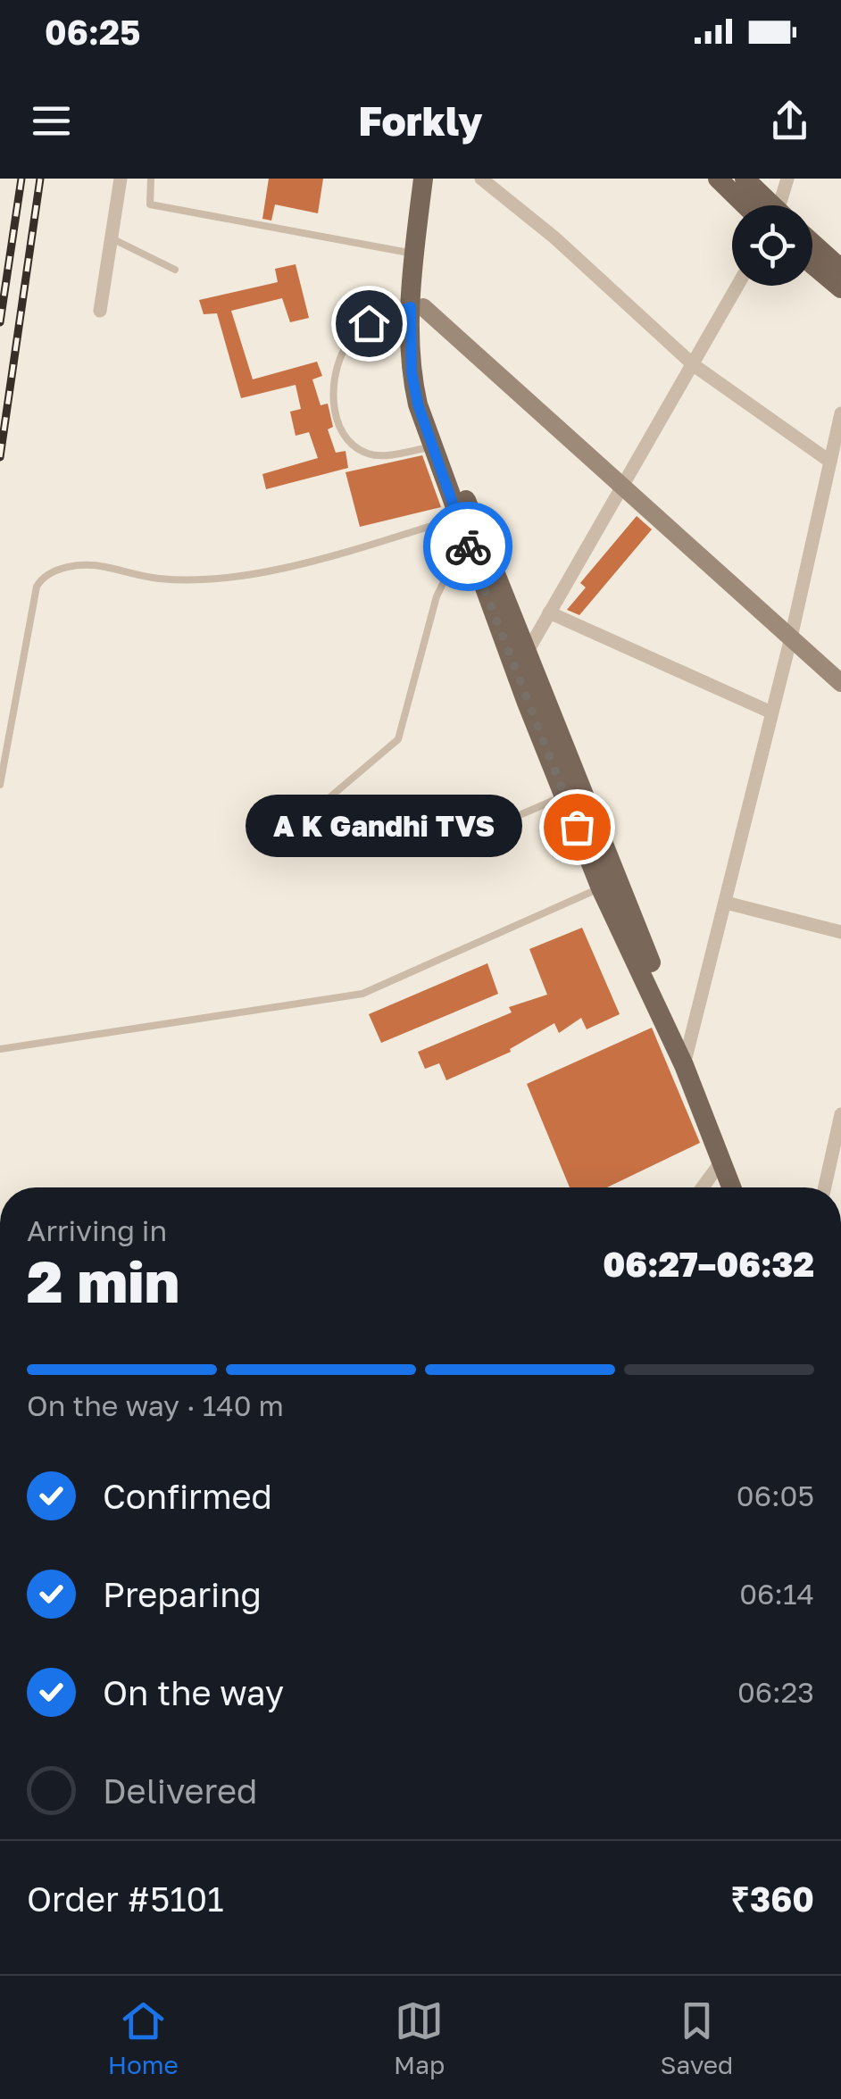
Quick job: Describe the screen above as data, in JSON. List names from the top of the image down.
{
  "places": ["A K Gandhi TVS"],
  "page": {
    "status": "06:25",
    "header": "Forkly",
    "bubble": "A K Gandhi TVS",
    "heading": ["2 min", "Arriving in", "06:27–06:32"],
    "panel": ["Order #5101", "₹360"],
    "bar": "On the way · 140 m",
    "list": [
      ["Confirmed", "06:05"],
      ["Preparing", "06:14"],
      ["On the way", "06:23"],
      "Delivered"
    ],
    "tabs": ["Home", "Map", "Saved"]
  }
}
